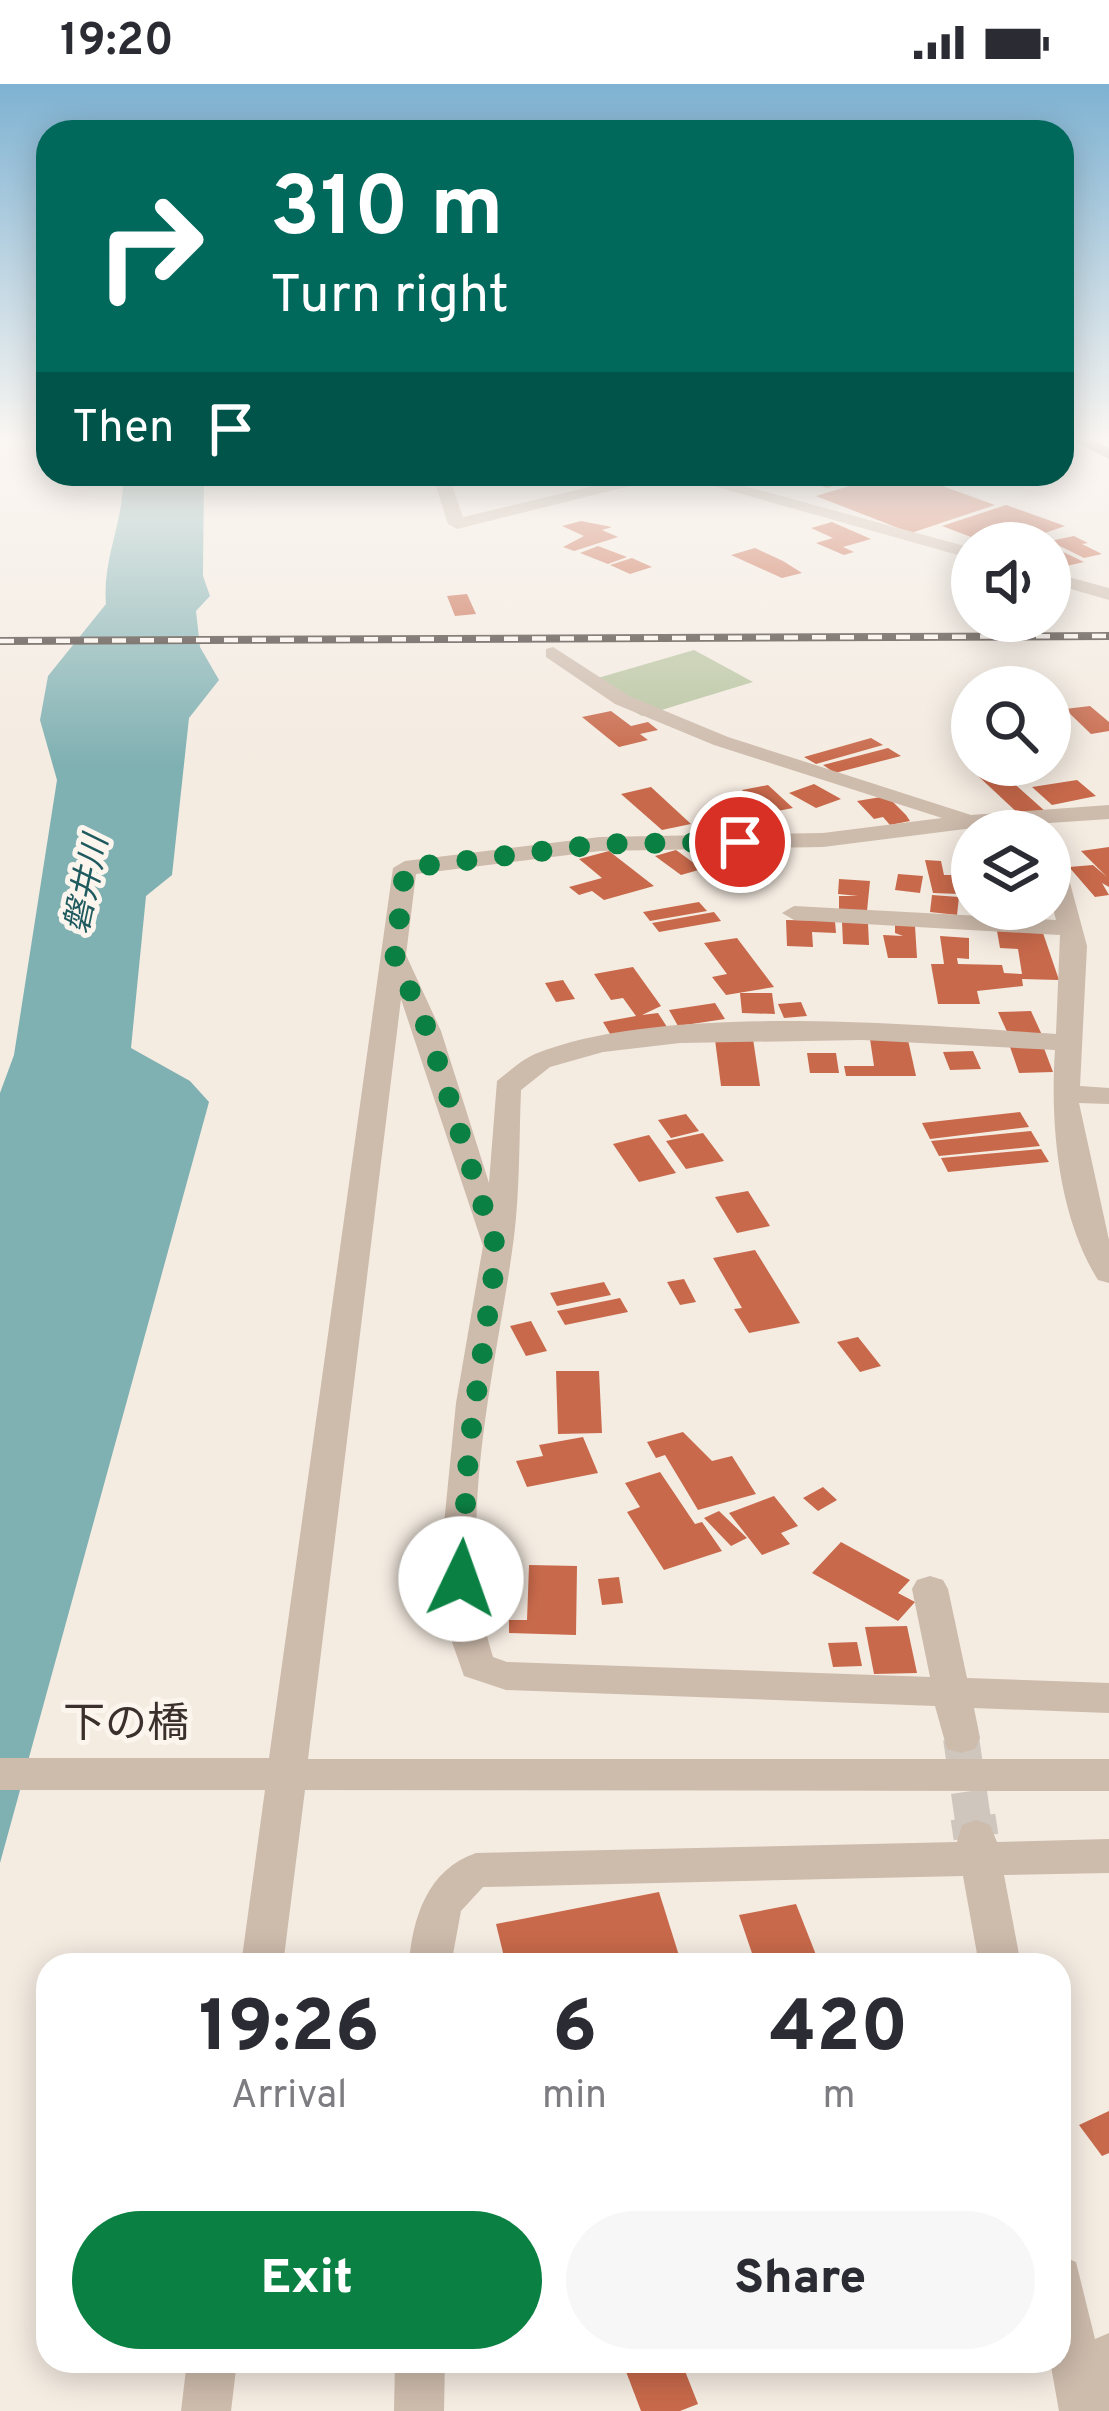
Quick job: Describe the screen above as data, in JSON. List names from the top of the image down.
{
  "streets": {
    "street": ["下の橋"]
  },
  "water": ["磐井川"],
  "page": {
    "status": "19:20",
    "turn": ["310 m", "Turn right"],
    "then": "Then",
    "eta": [
      "19:26",
      "Arrival",
      "6",
      "min",
      "420",
      "m"
    ],
    "buttons": ["Exit", "Share"]
  }
}
